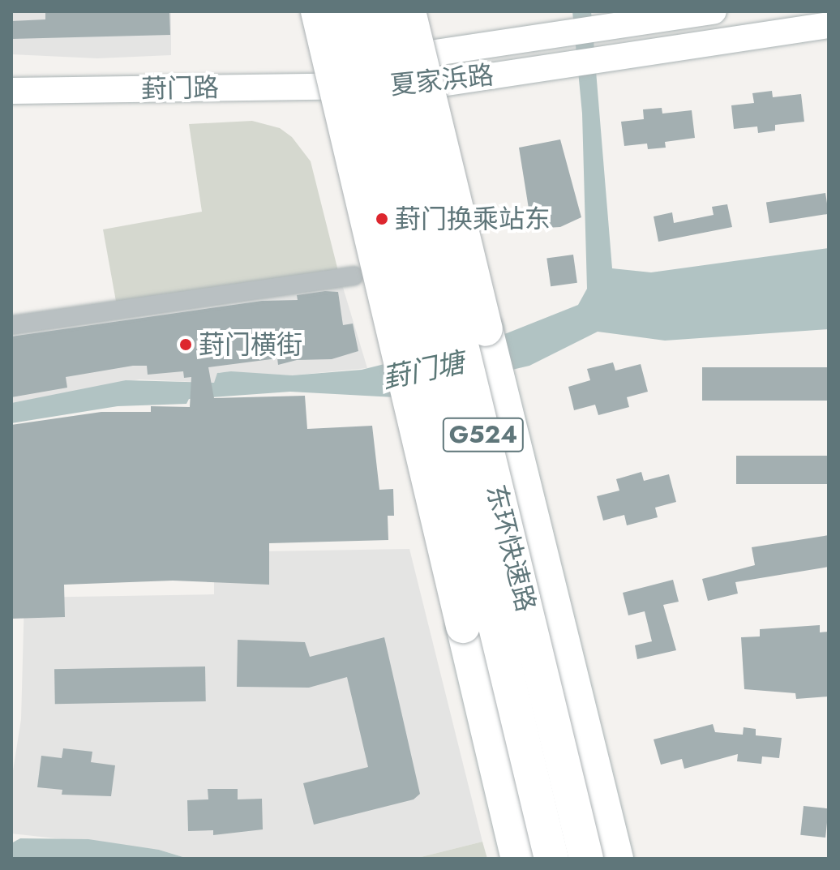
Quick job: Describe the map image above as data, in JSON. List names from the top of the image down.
{
  "streets": {
    "highway": ["G524", "东环快速路"],
    "main road": ["夏家浜路", "葑门路"]
  },
  "crossings": [
    ["夏家浜路", "葑门路"]
  ],
  "water": ["葑门塘"],
  "places": ["葑门换乘站东", "葑门横街"]
}
